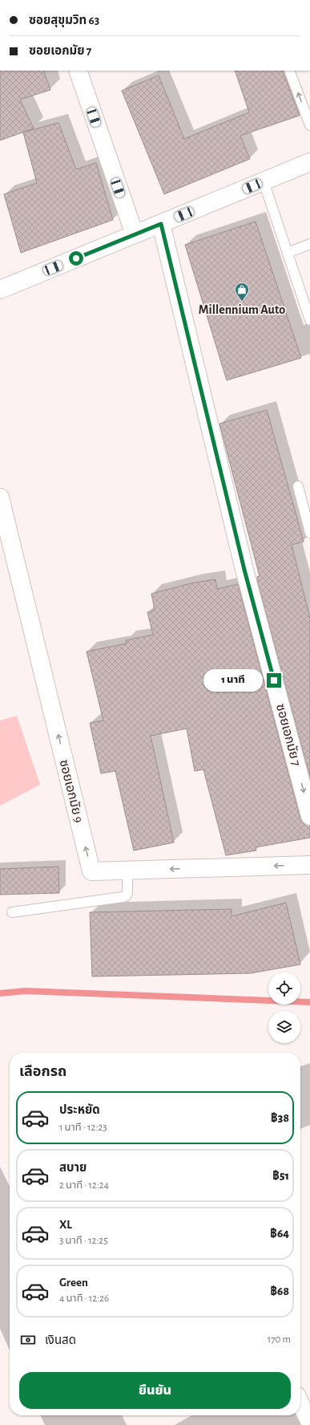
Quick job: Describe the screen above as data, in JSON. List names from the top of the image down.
{
  "streets": {
    "street": ["ซอยเอกมัย 7", "ซอยเอกมัย 9"]
  },
  "one_way": ["ซอยเอกมัย 7"],
  "places": {
    "shop": ["Millennium Auto"]
  },
  "page": {
    "banner": ["ซอยสุขุมวิท 63", "ซอยเอกมัย 7"],
    "bubble": "1 นาที",
    "heading": "เลือกรถ",
    "list": [
      {
        "name": "ประหยัด",
        "note": "1 นาที · 12:23",
        "value": "฿38"
      },
      {
        "name": "สบาย",
        "note": "2 นาที · 12:24",
        "value": "฿51"
      },
      {
        "name": "XL",
        "note": "3 นาที · 12:25",
        "value": "฿64"
      },
      {
        "name": "Green",
        "note": "4 นาที · 12:26",
        "value": "฿68"
      }
    ],
    "pay": ["เงินสด", "170 m"],
    "buttons": "ยืนยัน"
  }
}
